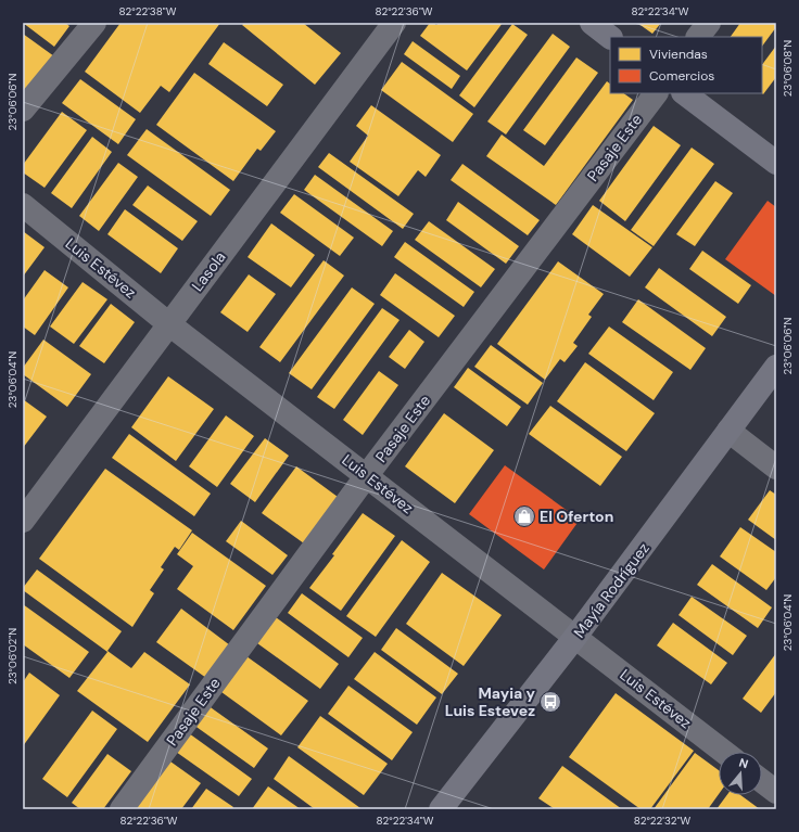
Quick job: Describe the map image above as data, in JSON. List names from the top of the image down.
{
  "streets": {
    "main road": ["Mayía Rodríguez"],
    "street": ["Pasaje Este", "Luis Estévez", "Lasola"]
  },
  "crossings": [
    ["Pasaje Este", "Luis Estévez"],
    ["Luis Estévez", "Lasola"],
    ["Luis Estévez", "Mayía Rodríguez"]
  ],
  "places": {
    "shop": ["El Oferton"],
    "bus stop": ["Mayia y Luis Estevez"]
  },
  "legend": ["Viviendas", "Comercios"],
  "north": "top",
  "coordinates": [
    "82°22'38\"W",
    "82°22'36\"W",
    "82°22'34\"W",
    "23°06'08\"N",
    "23°06'06\"N",
    "23°06'04\"N",
    "23°06'02\"N",
    "82°22'32\"W"
  ]
}
